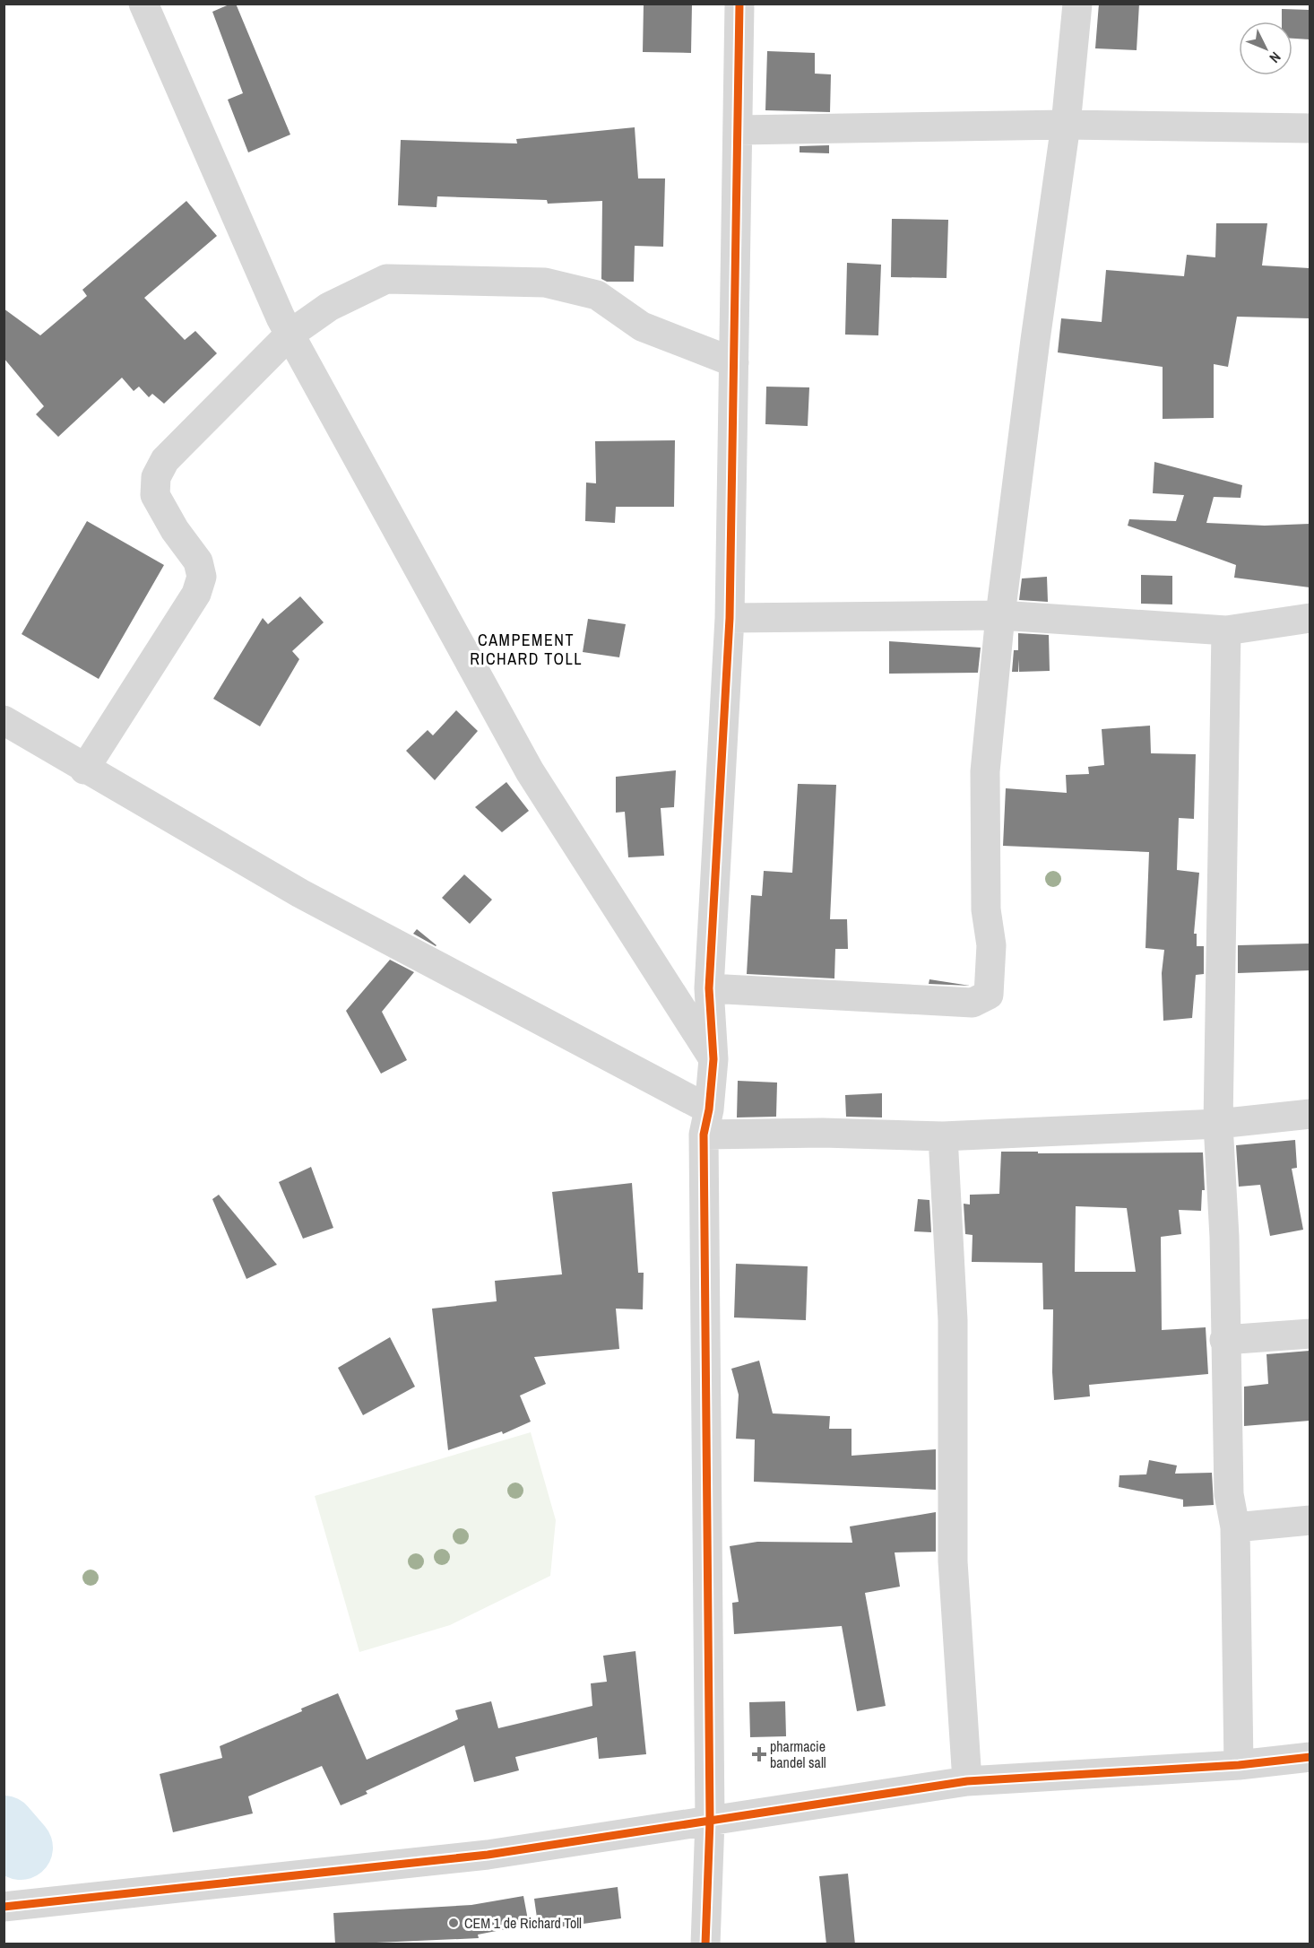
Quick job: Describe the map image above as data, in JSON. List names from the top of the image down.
{
  "districts": ["CAMPEMENT RICHARD TOLL"],
  "places": {
    "health": ["pharmacie bandel sall"],
    "other": ["CEM 1 de Richard Toll"]
  },
  "north": "bottom right"
}
